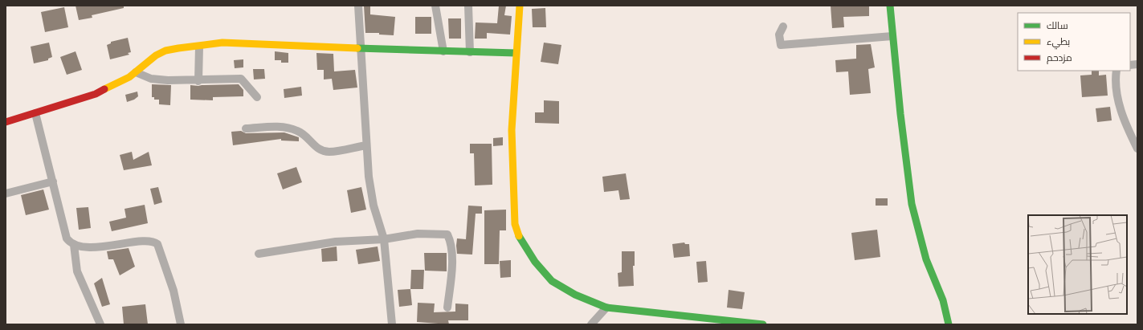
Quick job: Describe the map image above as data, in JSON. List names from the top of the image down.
{
  "legend": ["سالك", "بطيء", "مزدحم"]
}
